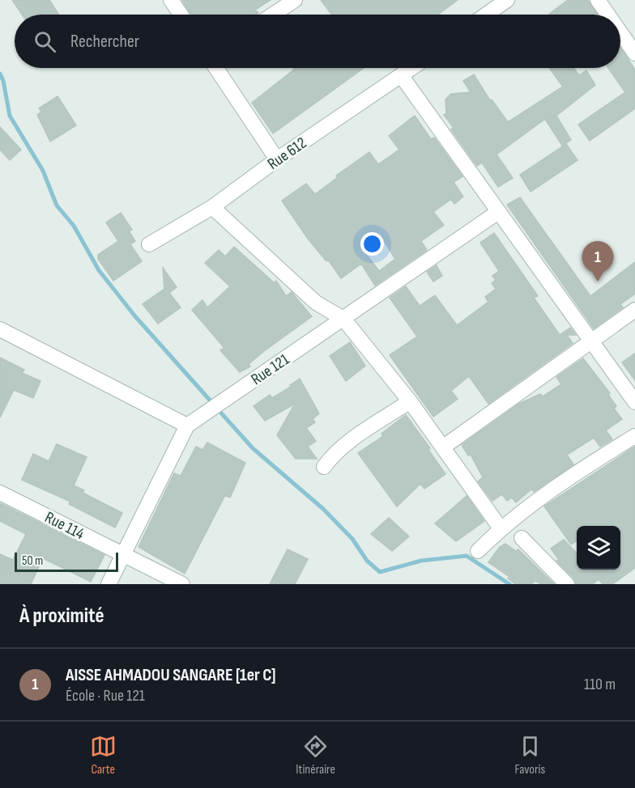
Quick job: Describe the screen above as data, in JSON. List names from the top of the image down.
{
  "streets": {
    "street": ["Rue 612", "Rue 121", "Rue 114"]
  },
  "crossings": [
    ["Rue 121", "Rue 114"]
  ],
  "scale_bar": "50 m",
  "page": {
    "search": "Rechercher",
    "pins": "1",
    "scale": "50 m",
    "heading": "À proximité",
    "list": [
      {
        "mark": "1",
        "name": "AISSE AHMADOU SANGARE [1er C]",
        "note": "École · Rue 121",
        "value": "110 m"
      }
    ],
    "nav": ["Carte", "Itinéraire", "Favoris"]
  }
}
